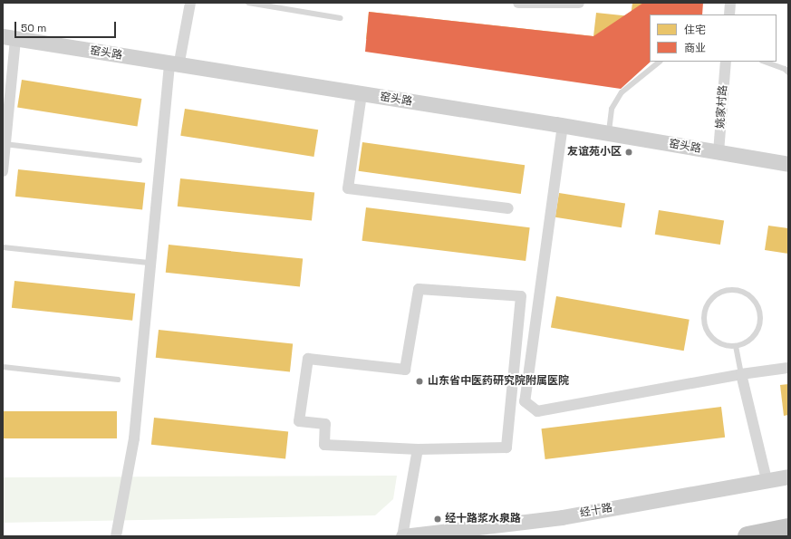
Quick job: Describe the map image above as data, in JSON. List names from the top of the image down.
{
  "streets": {
    "main road": ["窑头路", "经十路"],
    "street": ["姚家村路"]
  },
  "crossings": [
    ["窑头路", "姚家村路"]
  ],
  "places": ["友谊苑小区", "山东省中医药研究院附属医院", "经十路浆水泉路"],
  "legend": ["住宅", "商业"],
  "scale_bar": "50 m"
}
